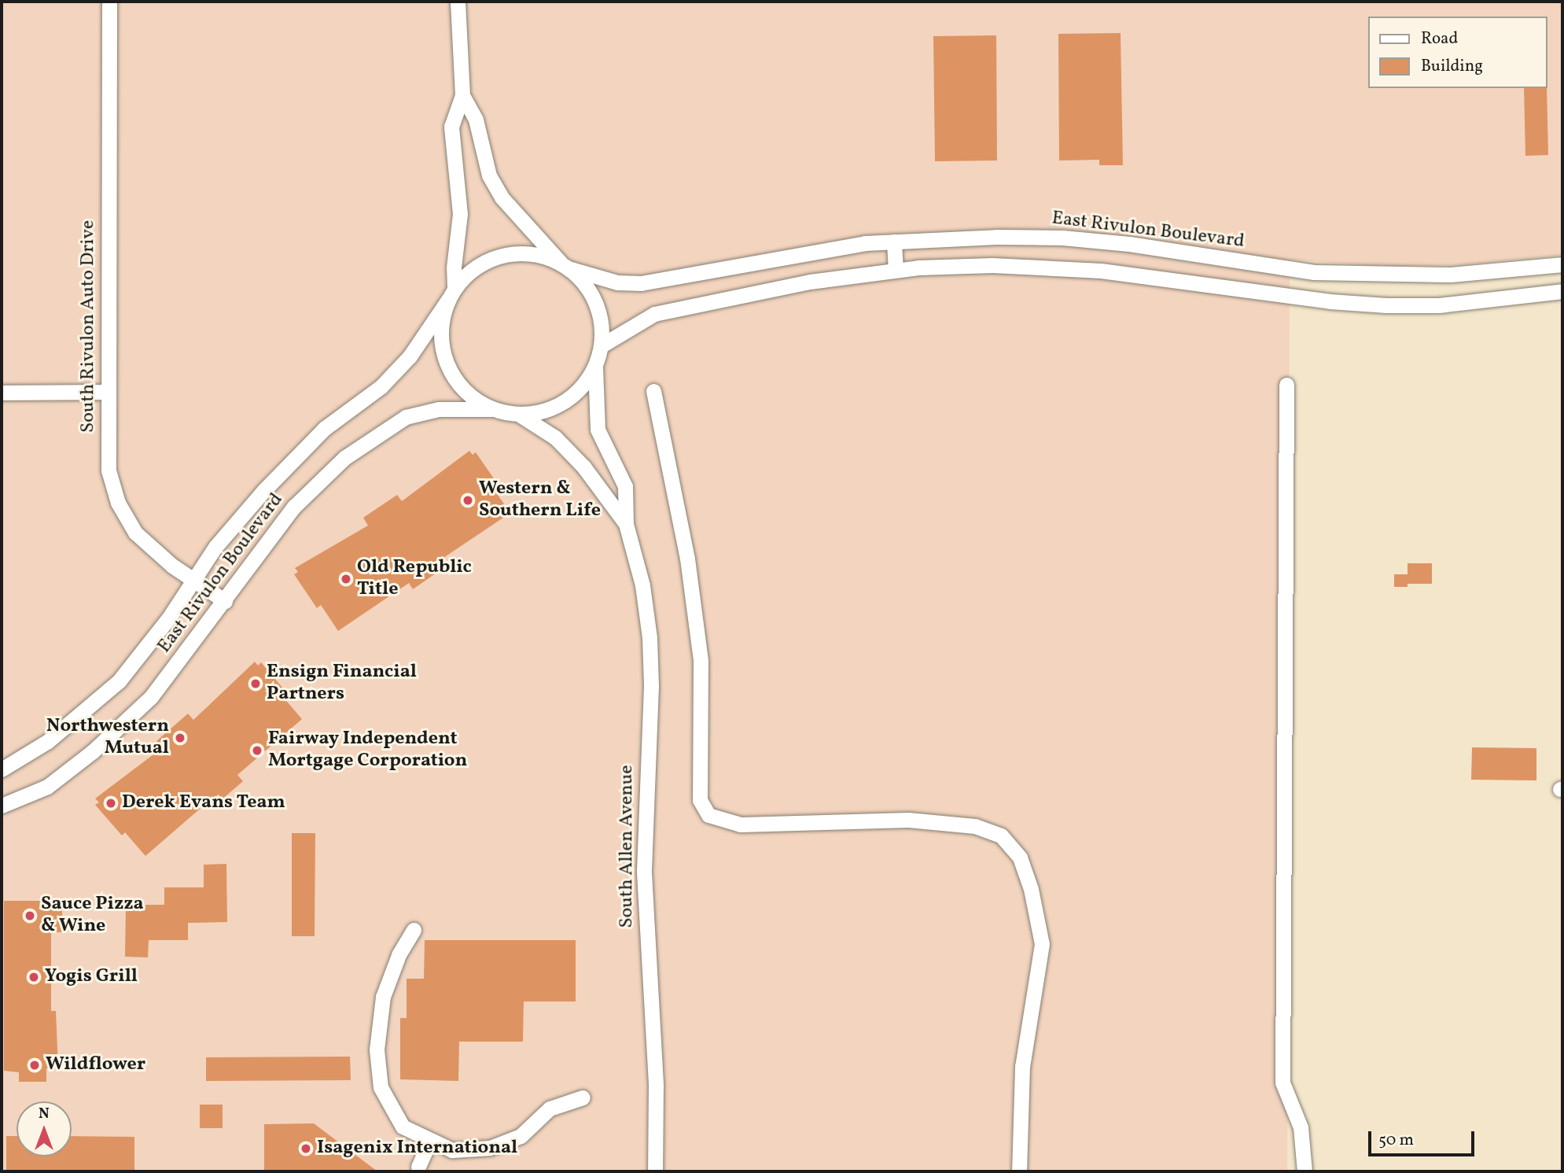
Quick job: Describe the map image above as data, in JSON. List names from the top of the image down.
{
  "streets": {
    "street": ["East Rivulon Boulevard", "South Rivulon Auto Drive", "South Allen Avenue"]
  },
  "crossings": [
    ["East Rivulon Boulevard", "South Rivulon Auto Drive"],
    ["East Rivulon Boulevard", "South Allen Avenue"]
  ],
  "places": [
    "Western & Southern Life",
    "Old Republic Title",
    "Ensign Financial Partners",
    "Northwestern Mutual",
    "Fairway Independent Mortgage Corporation",
    "Derek Evans Team",
    "Sauce Pizza & Wine",
    "Yogis Grill",
    "Wildflower",
    "Isagenix International"
  ],
  "legend": ["Road", "Building"],
  "scale_bar": "50 m",
  "north": "top"
}
